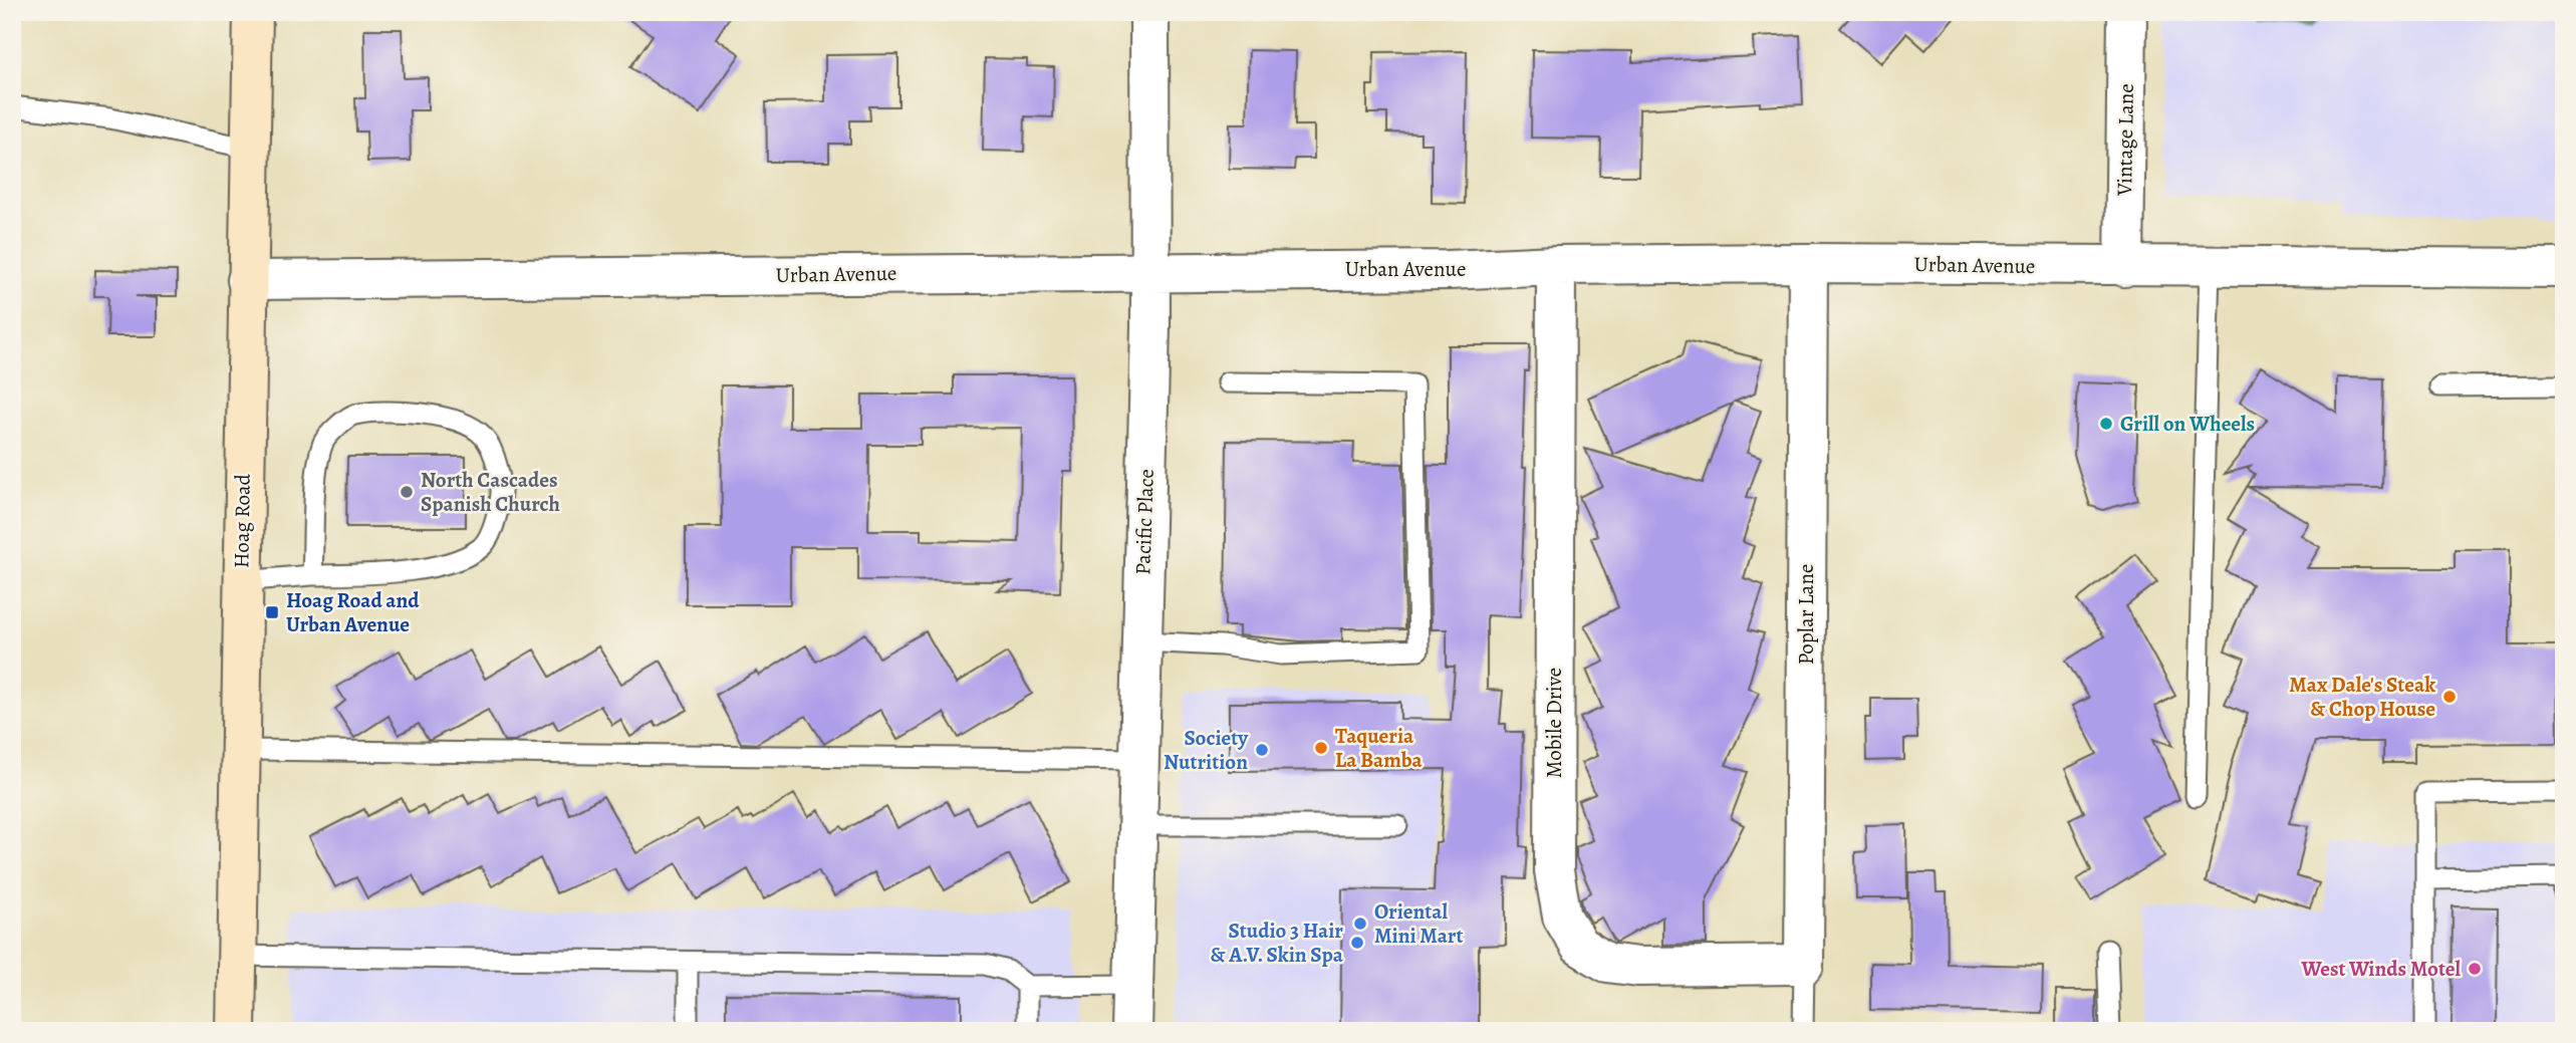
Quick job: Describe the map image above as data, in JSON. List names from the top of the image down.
{
  "streets": {
    "street": [
      "Vintage Lane",
      "Urban Avenue",
      "Hoag Road",
      "Pacific Place",
      "Poplar Lane",
      "Mobile Drive"
    ]
  },
  "crossings": [
    ["Vintage Lane", "Urban Avenue"],
    ["Urban Avenue", "Hoag Road"],
    ["Urban Avenue", "Pacific Place"],
    ["Urban Avenue", "Poplar Lane"],
    ["Urban Avenue", "Mobile Drive"],
    ["Poplar Lane", "Mobile Drive"]
  ],
  "places": {
    "other": [
      "Grill on Wheels",
      "North Cascades Spanish Church",
      "Max Dale's Steak & Chop House",
      "Taqueria La Bamba",
      "Society Nutrition",
      "Oriental Mini Mart",
      "Studio 3 Hair & A.V. Skin Spa",
      "West Winds Motel"
    ],
    "transit": ["Hoag Road and Urban Avenue"]
  }
}
